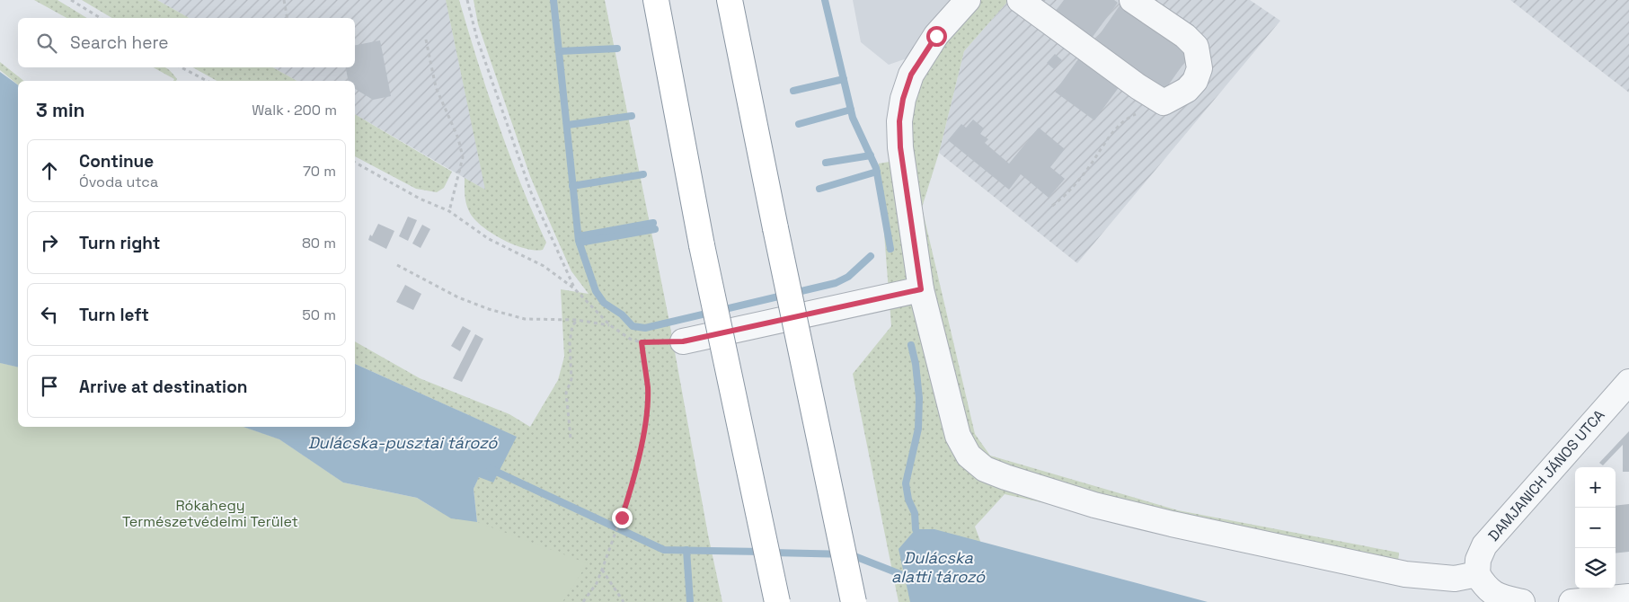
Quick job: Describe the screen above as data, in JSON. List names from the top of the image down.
{
  "streets": {
    "street": ["DAMJANICH JÁNOS UTCA"]
  },
  "water": ["Dulácska-pusztai tározó", "Dulácska alatti tározó"],
  "parks": ["Rókahegy Természetvédelmi Terület"],
  "page": {
    "search": "Search here",
    "heading": ["3 min", "Walk · 200 m"],
    "list": [
      ["Continue", "Óvoda utca", "70 m"],
      ["Turn right", "80 m"],
      ["Turn left", "50 m"],
      "Arrive at destination"
    ],
    "map_buttons": ["+", "−"]
  }
}
